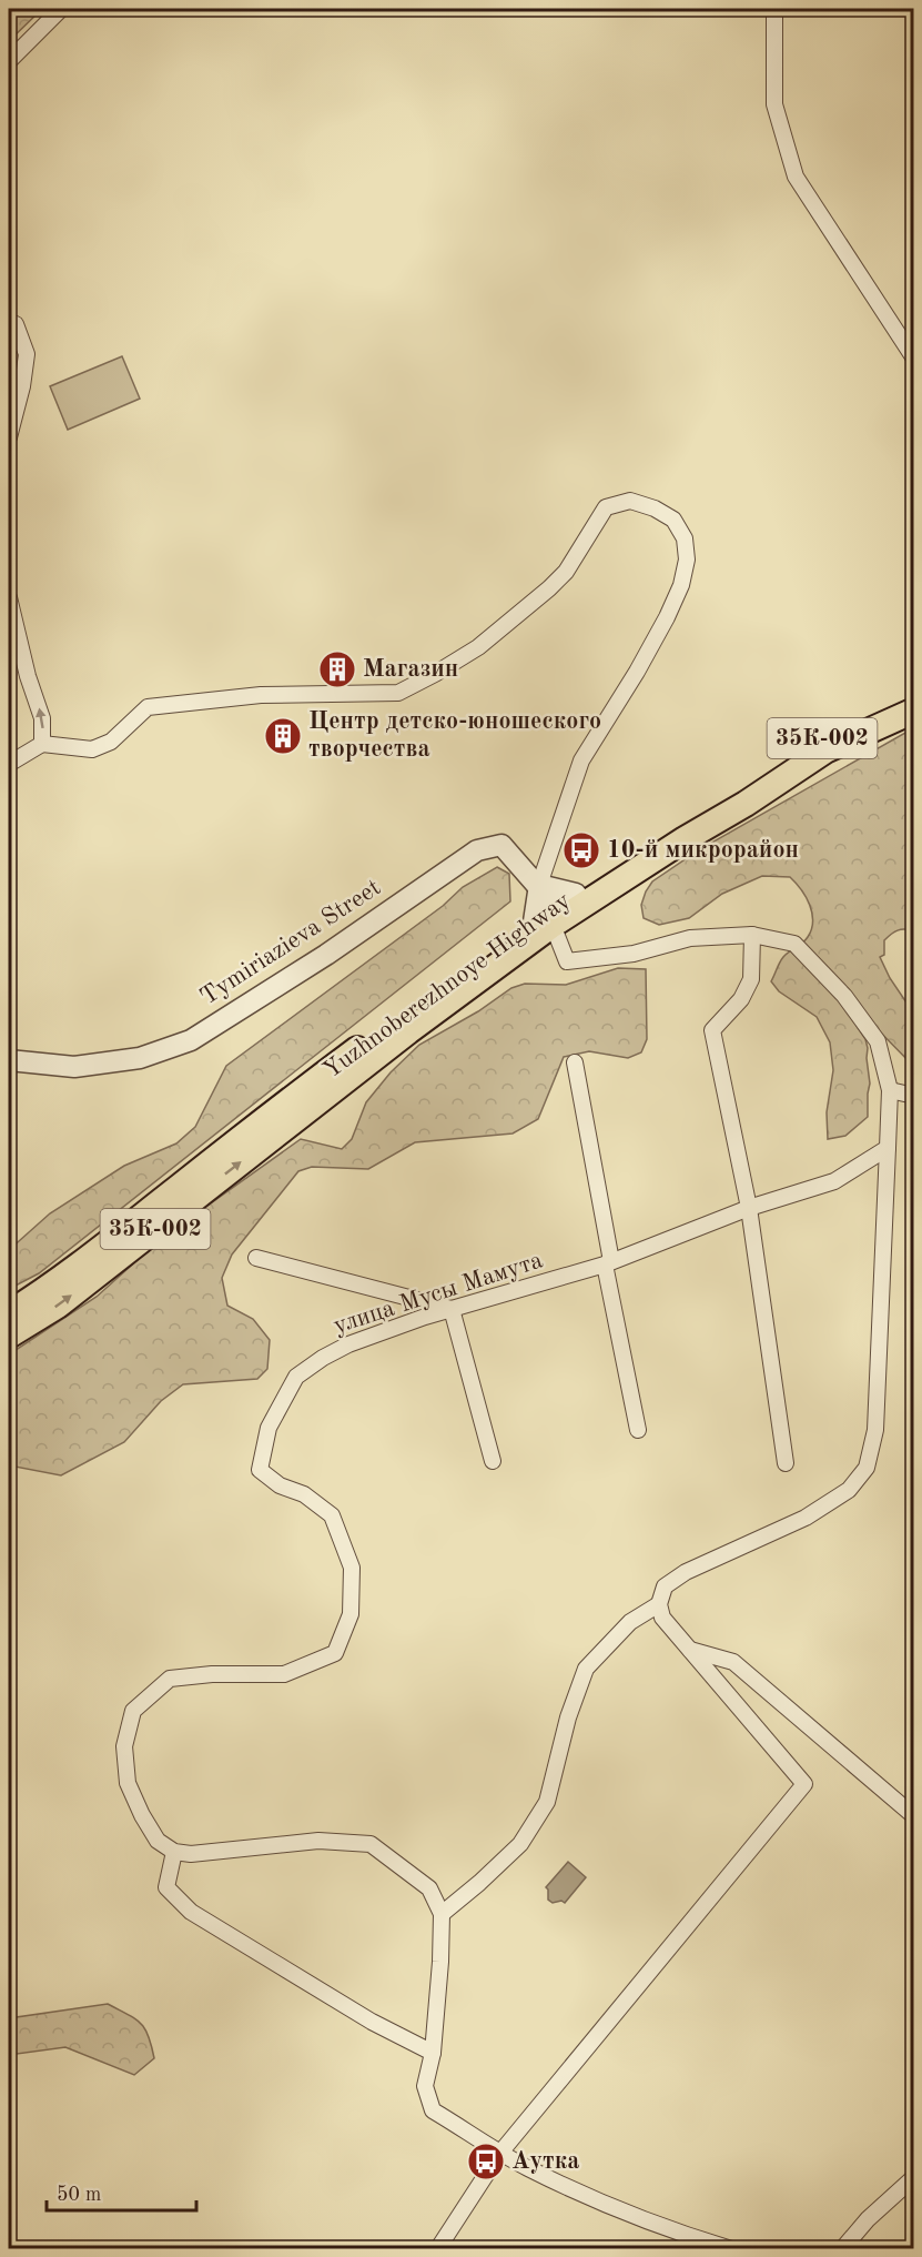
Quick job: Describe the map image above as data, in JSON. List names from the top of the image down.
{
  "streets": {
    "highway": ["35К-002", "Yuzhnoberezhnoye Highway"],
    "street": ["Tymiriazieva Street", "улица Мусы Мамута"]
  },
  "places": {
    "building": ["Магазин", "Центр детско-юношеского творчества"],
    "bus stop": ["10-й микрорайон", "Аутка"]
  },
  "scale_bar": "50 m"
}
